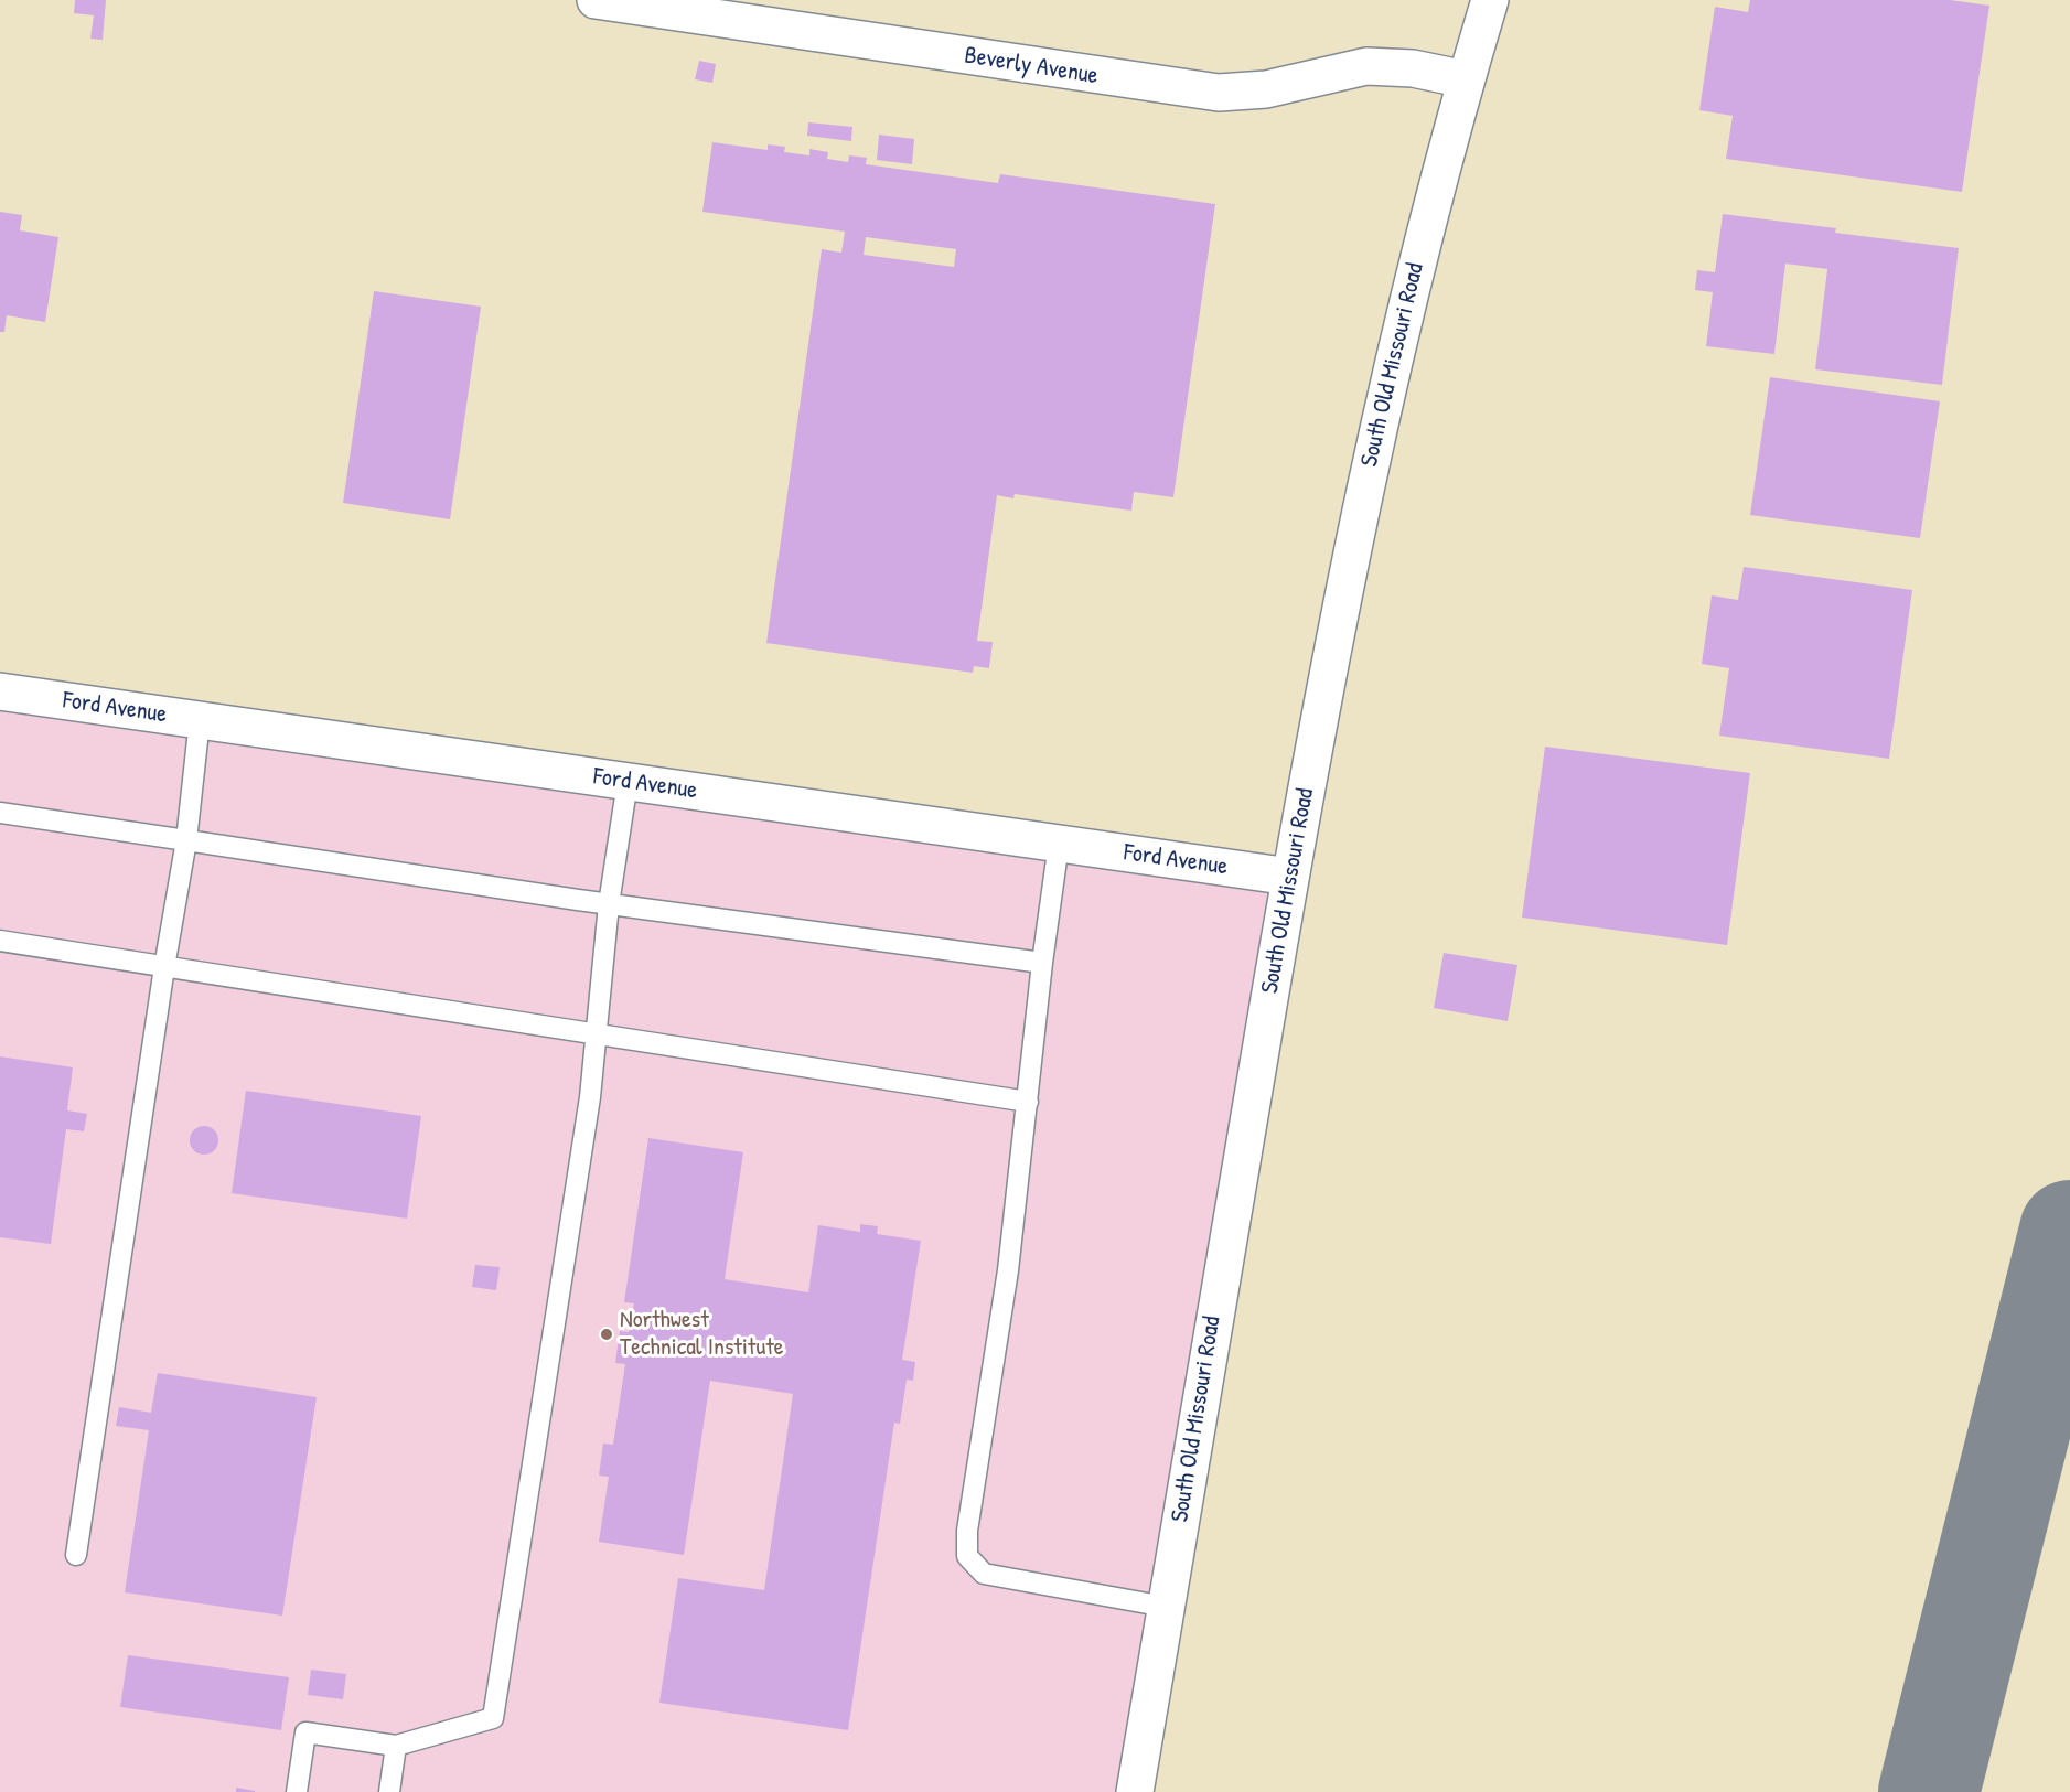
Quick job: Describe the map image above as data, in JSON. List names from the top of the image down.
{
  "streets": {
    "street": ["Beverly Avenue", "South Old Missouri Road", "Ford Avenue"]
  },
  "crossings": [
    ["Beverly Avenue", "South Old Missouri Road"],
    ["South Old Missouri Road", "Ford Avenue"]
  ],
  "places": ["Northwest Technical Institute"]
}
